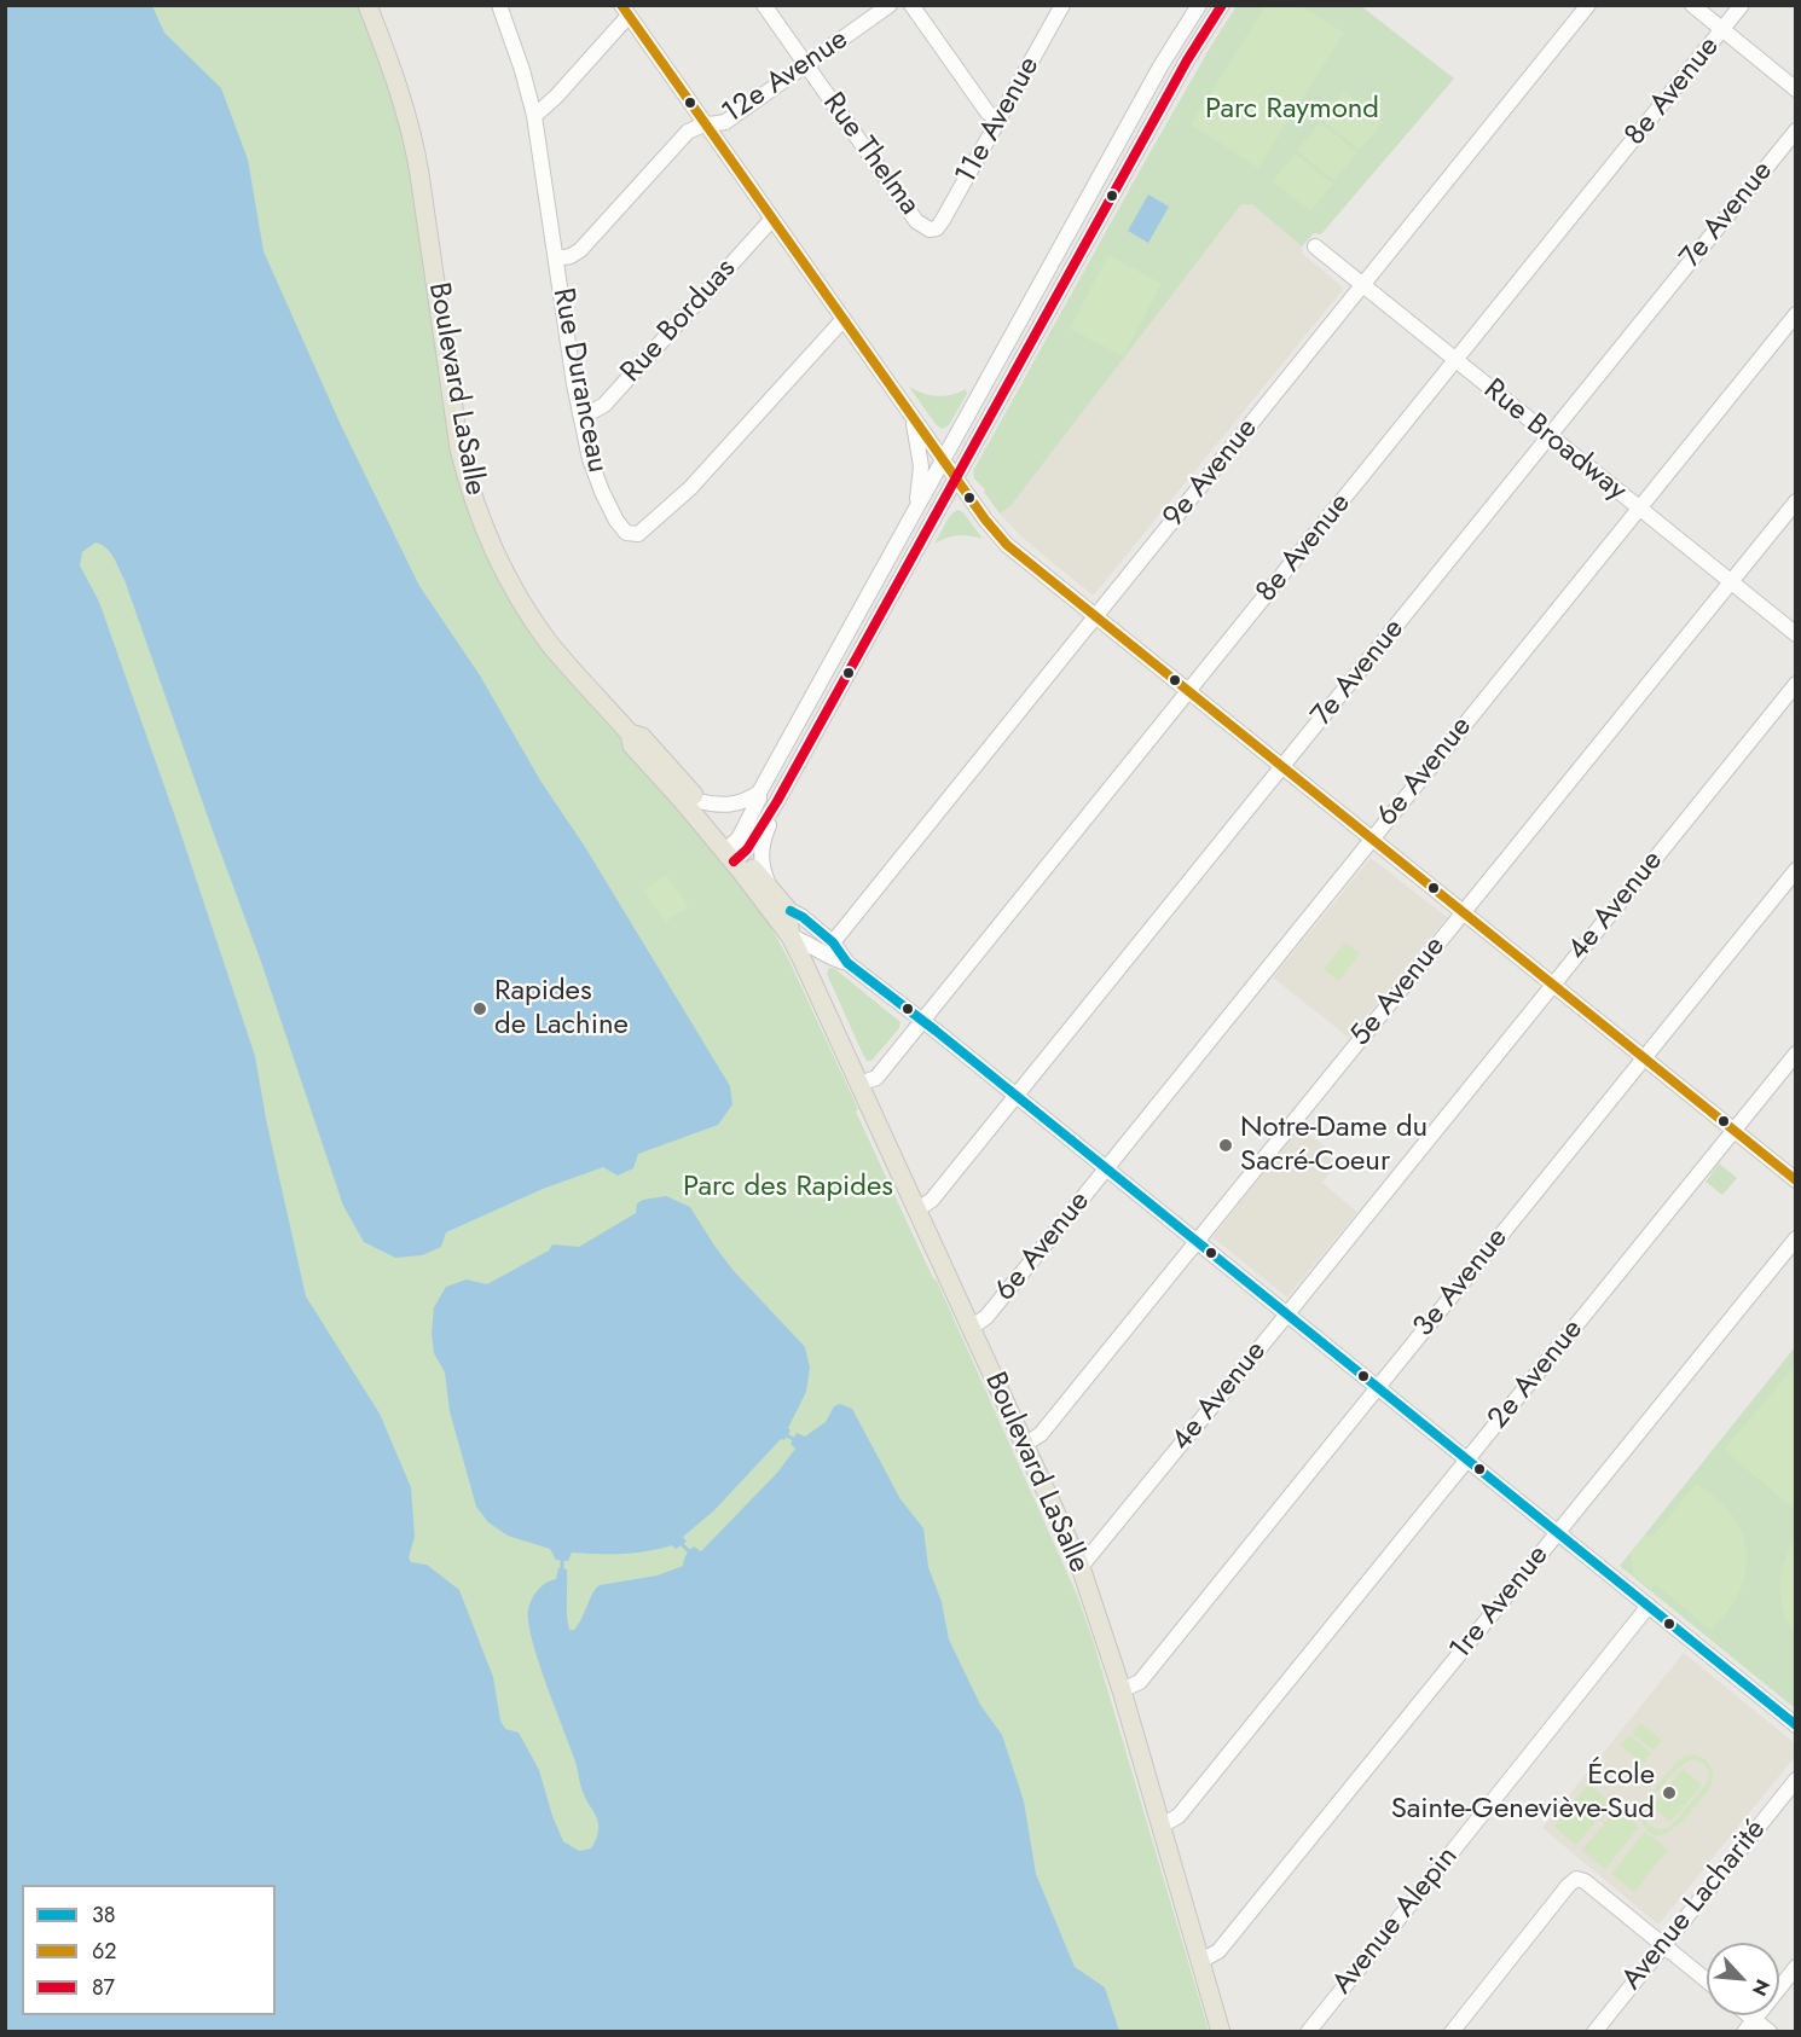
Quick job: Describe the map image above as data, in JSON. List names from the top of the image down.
{
  "streets": {
    "main road": ["Boulevard LaSalle"],
    "street": [
      "12e Avenue",
      "8e Avenue",
      "11e Avenue",
      "Rue Thelma",
      "7e Avenue",
      "Rue Borduas",
      "Rue Duranceau",
      "Rue Broadway",
      "9e Avenue",
      "6e Avenue",
      "4e Avenue",
      "5e Avenue",
      "3e Avenue",
      "2e Avenue",
      "1re Avenue",
      "Avenue Lacharité",
      "Avenue Alepin"
    ]
  },
  "crossings": [
    ["12e Avenue", "Rue Thelma"],
    ["12e Avenue", "Rue Duranceau"],
    ["8e Avenue", "Boulevard LaSalle"],
    ["8e Avenue", "Rue Broadway"],
    ["11e Avenue", "Rue Thelma"],
    ["7e Avenue", "Boulevard LaSalle"],
    ["7e Avenue", "Rue Broadway"],
    ["Rue Borduas", "Rue Duranceau"],
    ["Boulevard LaSalle", "6e Avenue"],
    ["Boulevard LaSalle", "4e Avenue"],
    ["Boulevard LaSalle", "5e Avenue"],
    ["Boulevard LaSalle", "3e Avenue"],
    ["Boulevard LaSalle", "2e Avenue"],
    ["Boulevard LaSalle", "1re Avenue"],
    ["Rue Broadway", "9e Avenue"],
    ["Rue Broadway", "6e Avenue"],
    ["Rue Broadway", "5e Avenue"]
  ],
  "parks": ["Parc Raymond", "Parc des Rapides"],
  "places": ["Rapides de Lachine", "Notre-Dame du Sacré-Coeur", "École Sainte-Geneviève-Sud"],
  "lines": ["transit line 62", "transit line 87", "transit line 38"],
  "legend": ["38", "62", "87"],
  "north": "bottom right"
}
